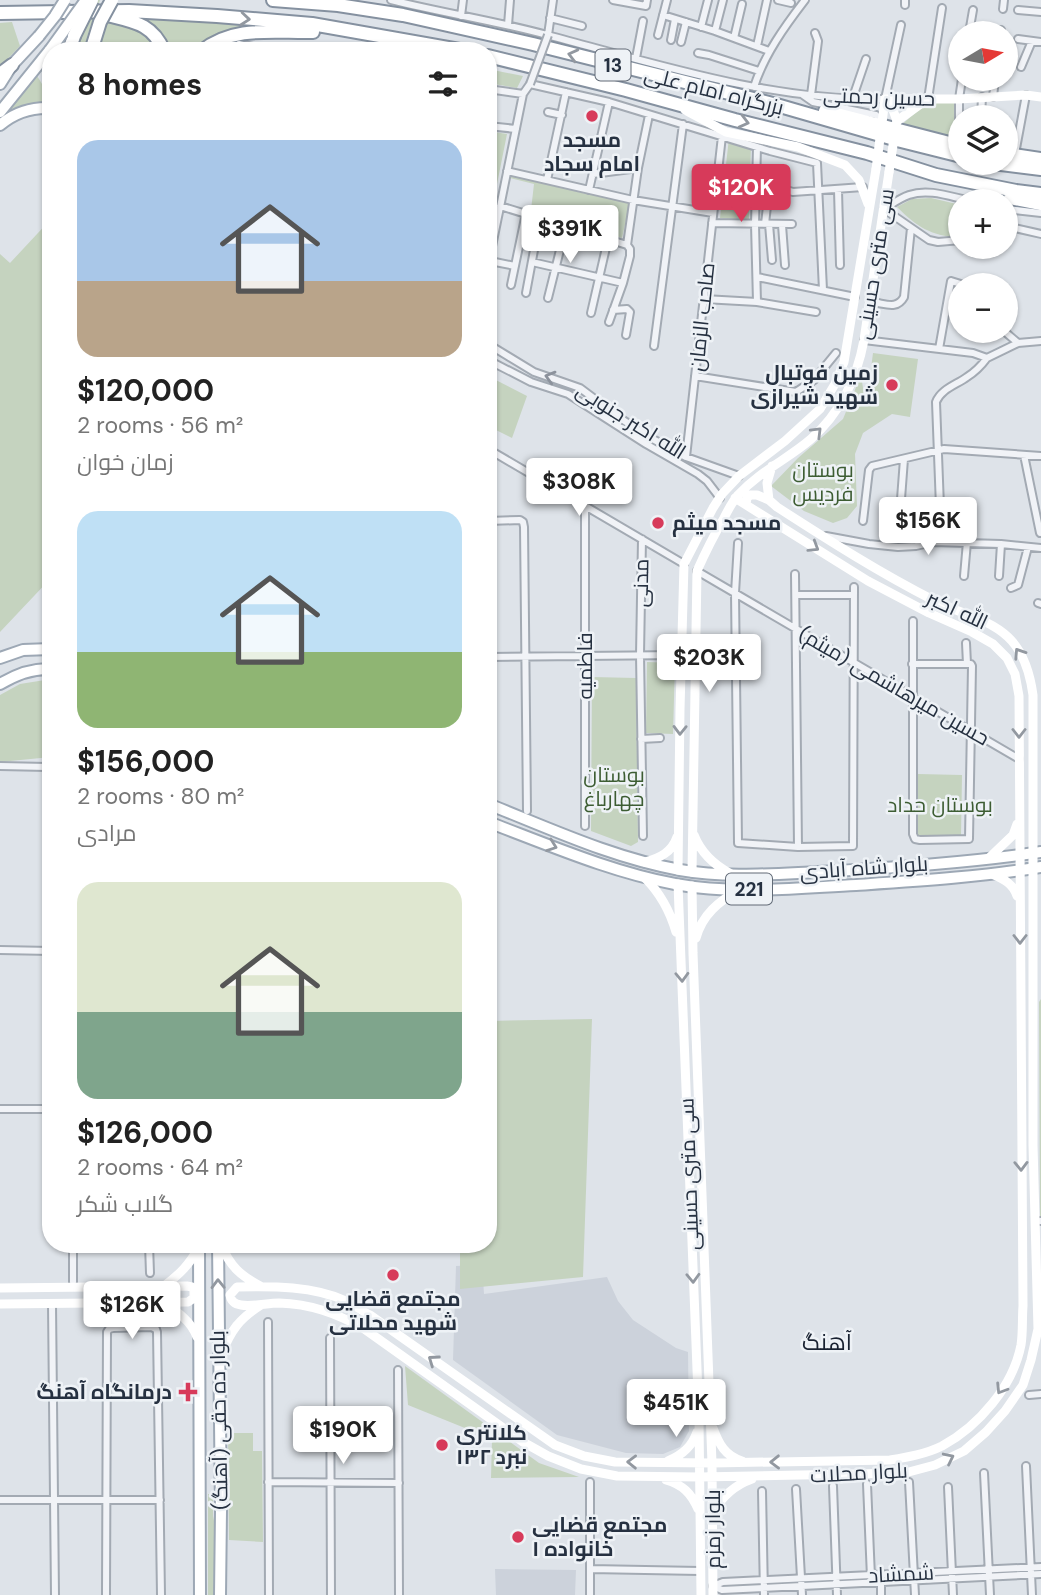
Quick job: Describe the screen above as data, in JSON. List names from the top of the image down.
{
  "streets": {
    "highway": ["13", "بزرگراه امام علی"],
    "main road": [
      "حسین رحمتی",
      "سی متری حسینی",
      "الله اکبر",
      "بلوار شاه آبادی",
      "221",
      "بلوار ده حقی (آهنگ)",
      "بلوار محلات",
      "بلوار زمزم"
    ],
    "street": [
      "صاحب الزمان",
      "الله اکبر جنوبی",
      "مدنی",
      "فاطمیه",
      "حسین میرهاشمی (میثم)",
      "شمشاد"
    ]
  },
  "crossings": [
    ["حسین رحمتی", "سی متری حسینی"],
    ["سی متری حسینی", "الله اکبر جنوبی"],
    ["سی متری حسینی", "الله اکبر"],
    ["سی متری حسینی", "حسین میرهاشمی (میثم)"],
    ["سی متری حسینی", "بلوار شاه آبادی"],
    ["سی متری حسینی", "بلوار محلات"],
    ["سی متری حسینی", "بلوار زمزم"],
    ["صاحب الزمان", "الله اکبر جنوبی"],
    ["الله اکبر", "حسین میرهاشمی (میثم)"],
    ["الله اکبر", "بلوار شاه آبادی"],
    ["الله اکبر", "بلوار محلات"],
    ["بلوار شاه آبادی", "بلوار محلات"],
    ["بلوار محلات", "بلوار زمزم"],
    ["بلوار زمزم", "شمشاد"]
  ],
  "districts": ["آهنگ"],
  "parks": ["بوستان فردیس", "بوستان چهارباغ", "بوستان حداد"],
  "places": {
    "other": [
      "مسجد امام سجاد",
      "زمین فوتبال شهید شیرازی",
      "مسجد میثم",
      "مجتمع قضایی شهید محلاتی",
      "کلانتری ۱۳۲ نبرد",
      "مجتمع قضایی خانواده ۱"
    ],
    "health": ["درمانگاه آهنگ"]
  },
  "north": "right",
  "page": {
    "map_buttons": ["+", "−"],
    "heading": "8 homes",
    "list": [
      {
        "name": "$120,000",
        "note": "2 rooms · 56 m² · زمان خوان"
      },
      {
        "name": "$156,000",
        "note": "2 rooms · 80 m² · مرادی"
      },
      {
        "name": "$126,000",
        "note": "2 rooms · 64 m² · گلاب شکر"
      }
    ],
    "price": [
      "$120K",
      "$391K",
      "$308K",
      "$156K",
      "$203K",
      "$126K",
      "$451K",
      "$190K"
    ]
  }
}
